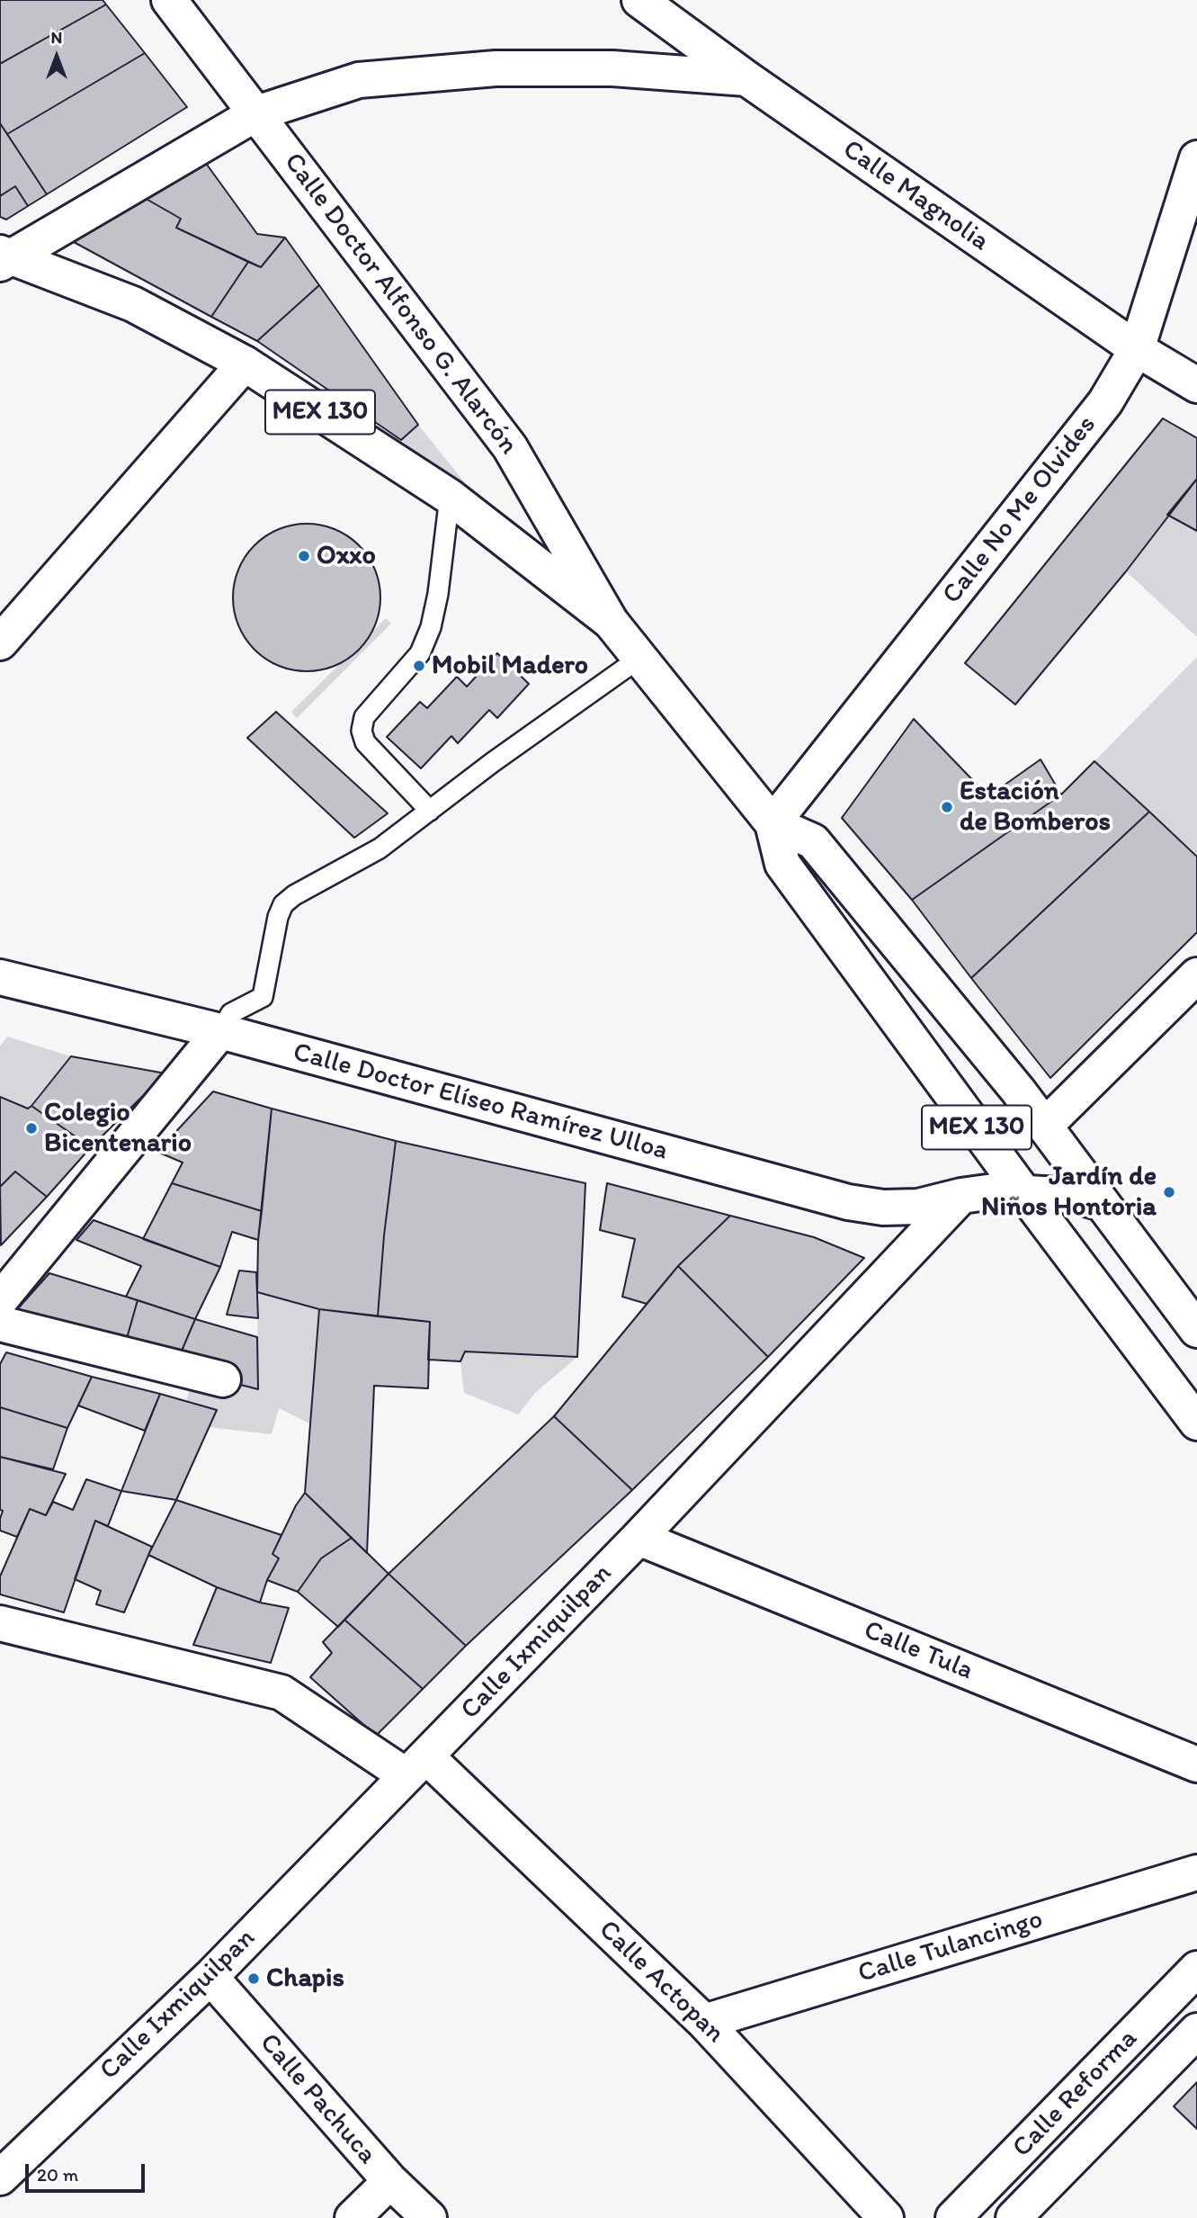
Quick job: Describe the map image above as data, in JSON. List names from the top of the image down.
{
  "streets": {
    "street": [
      "Calle Magnolia",
      "Calle Doctor Alfonso G. Alarcón",
      "MEX 130",
      "Calle No Me Olvides",
      "Calle Doctor Elíseo Ramírez Ulloa",
      "Calle Ixmiquilpan",
      "Calle Tula",
      "Calle Tulancingo",
      "Calle Actopan",
      "Calle Reforma",
      "Calle Pachuca"
    ]
  },
  "crossings": [
    ["Calle Magnolia", "Calle No Me Olvides"],
    ["Calle Doctor Alfonso G. Alarcón", "MEX 130"],
    ["MEX 130", "Calle No Me Olvides"],
    ["Calle Doctor Elíseo Ramírez Ulloa", "Calle Ixmiquilpan"],
    ["Calle Ixmiquilpan", "Calle Tula"],
    ["Calle Ixmiquilpan", "Calle Actopan"],
    ["Calle Ixmiquilpan", "Calle Pachuca"],
    ["Calle Tulancingo", "Calle Actopan"]
  ],
  "places": [
    "Oxxo",
    "Mobil Madero",
    "Estación de Bomberos",
    "Colegio Bicentenario",
    "Jardín de Niños Hontoria",
    "Chapis"
  ],
  "scale_bar": "20 m",
  "north": "top"
}
